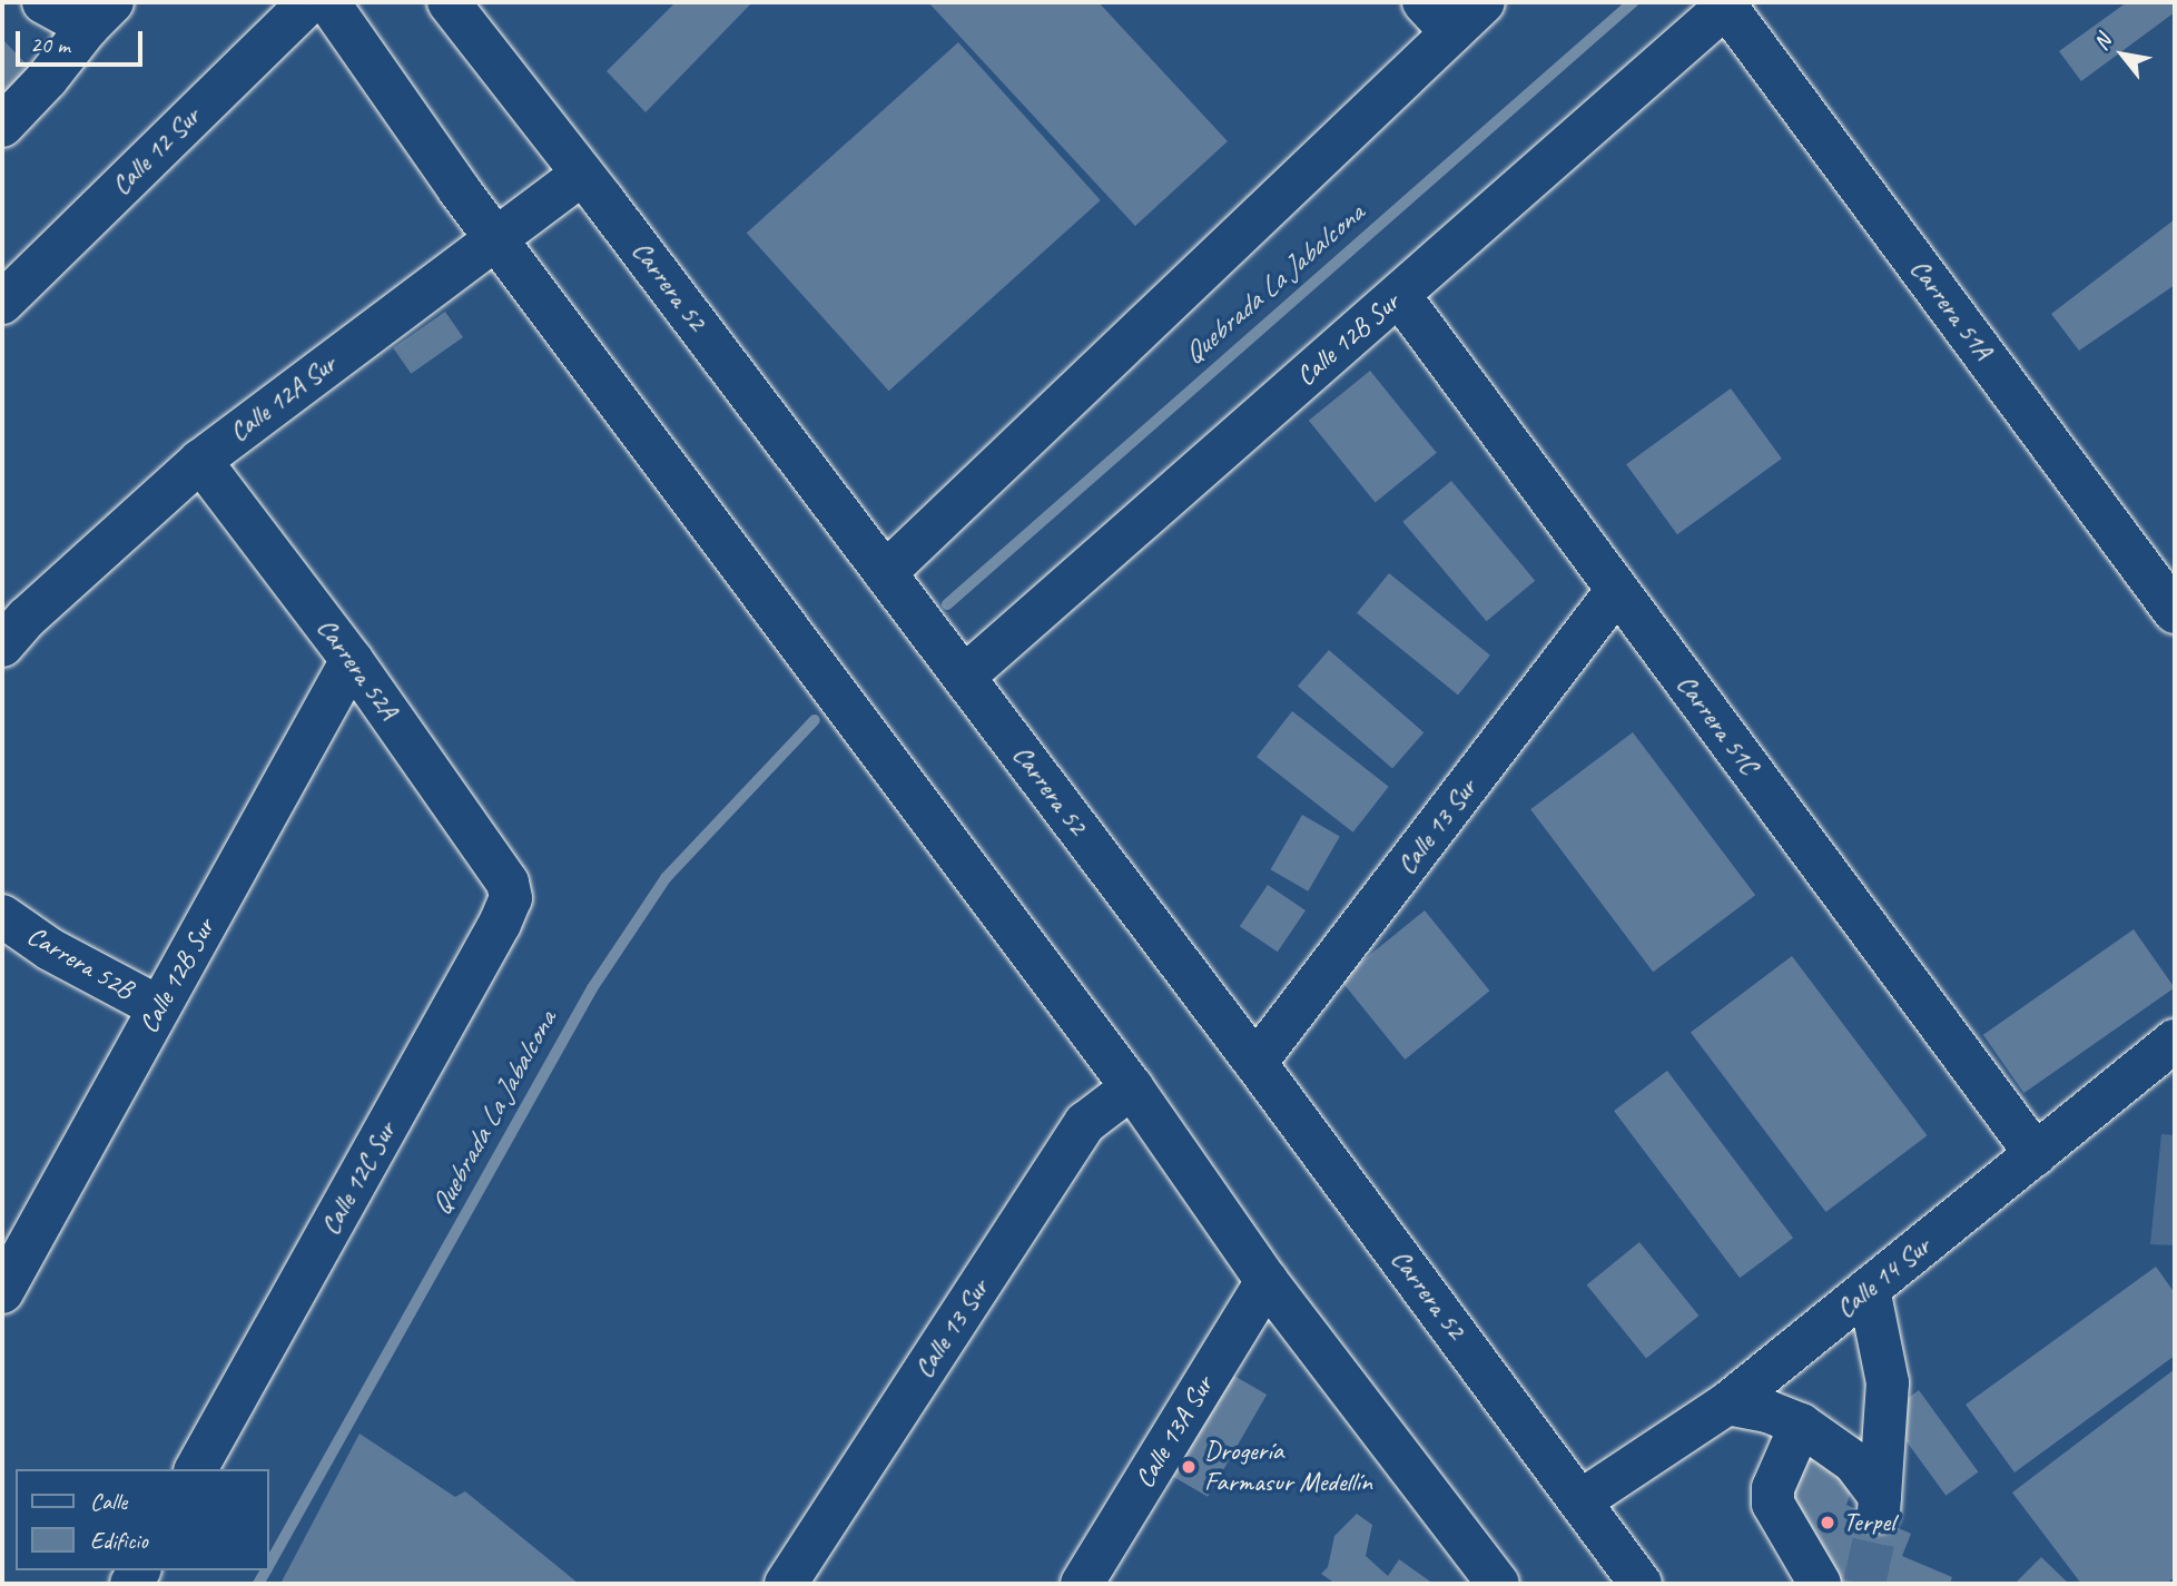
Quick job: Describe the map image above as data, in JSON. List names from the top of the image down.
{
  "streets": {
    "street": [
      "Calle 12 Sur",
      "Carrera 52",
      "Carrera 51A",
      "Calle 12B Sur",
      "Calle 12A Sur",
      "Carrera 52A",
      "Carrera 51C",
      "Calle 13 Sur",
      "Carrera 52B",
      "Calle 12C Sur",
      "Calle 14 Sur",
      "Calle 13A Sur"
    ]
  },
  "crossings": [
    ["Carrera 52", "Calle 12B Sur"],
    ["Carrera 52", "Calle 12A Sur"],
    ["Carrera 52", "Calle 13 Sur"],
    ["Carrera 52", "Calle 14 Sur"],
    ["Carrera 51A", "Calle 12B Sur"],
    ["Calle 12B Sur", "Carrera 52A"],
    ["Calle 12B Sur", "Carrera 51C"],
    ["Calle 12B Sur", "Carrera 52B"],
    ["Calle 12A Sur", "Carrera 52A"],
    ["Carrera 52A", "Calle 12C Sur"],
    ["Carrera 51C", "Calle 13 Sur"],
    ["Carrera 51C", "Calle 14 Sur"]
  ],
  "water": ["Quebrada La Jabalcona"],
  "places": ["Drogería Farmasur Medellín", "Terpel"],
  "legend": ["Calle", "Edificio"],
  "scale_bar": "20 m",
  "north": "top left"
}
